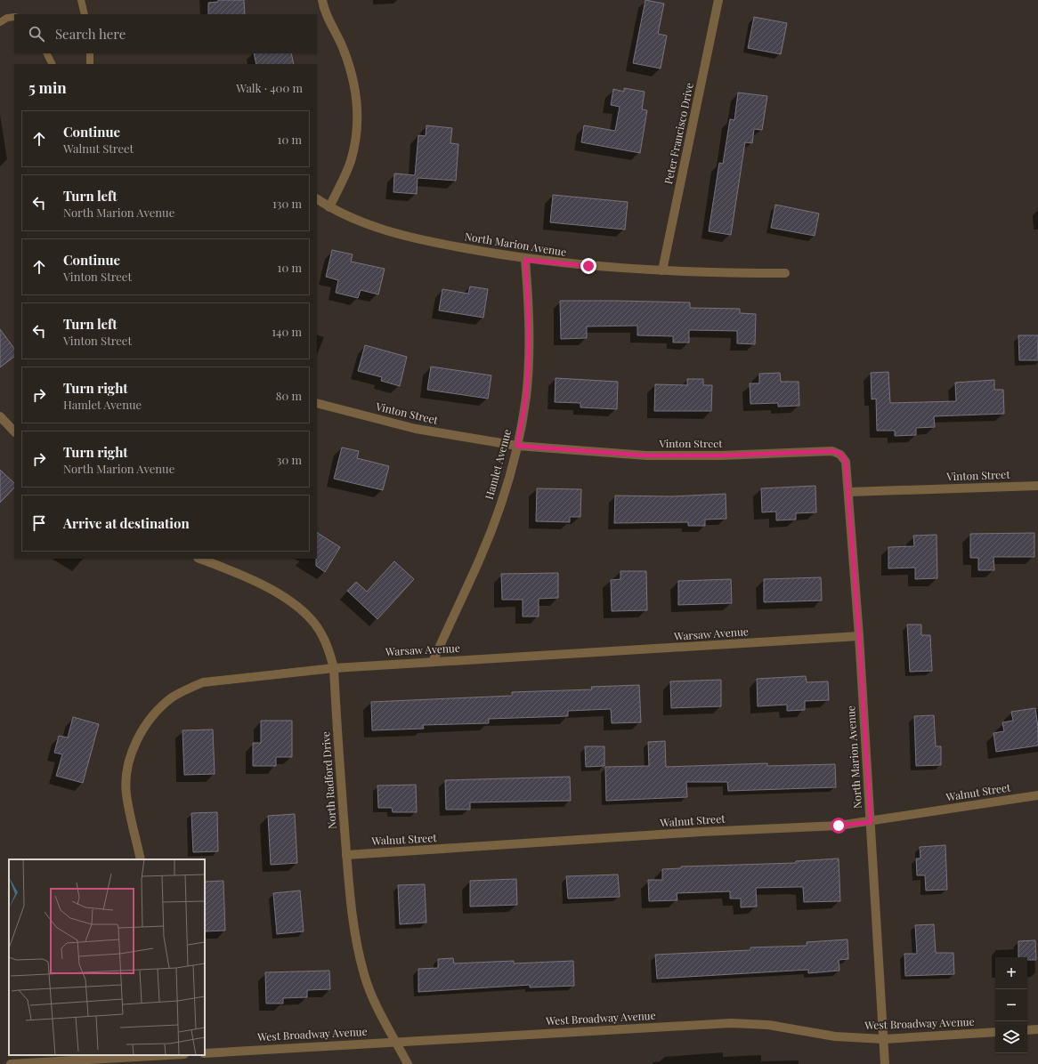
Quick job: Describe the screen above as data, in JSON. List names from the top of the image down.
{
  "streets": {
    "street": [
      "Peter Francisco Drive",
      "North Marion Avenue",
      "Vinton Street",
      "Hamlet Avenue",
      "Warsaw Avenue",
      "North Radford Drive",
      "Walnut Street",
      "West Broadway Avenue"
    ]
  },
  "crossings": [
    ["Peter Francisco Drive", "North Marion Avenue"],
    ["North Marion Avenue", "Vinton Street"],
    ["North Marion Avenue", "Hamlet Avenue"],
    ["North Marion Avenue", "Warsaw Avenue"],
    ["North Marion Avenue", "Walnut Street"],
    ["North Marion Avenue", "West Broadway Avenue"],
    ["Vinton Street", "Hamlet Avenue"],
    ["Hamlet Avenue", "Warsaw Avenue"],
    ["Warsaw Avenue", "North Radford Drive"],
    ["North Radford Drive", "Walnut Street"],
    ["North Radford Drive", "West Broadway Avenue"]
  ],
  "page": {
    "search": "Search here",
    "heading": ["5 min", "Walk · 400 m"],
    "list": [
      ["Continue", "Walnut Street", "10 m"],
      ["Turn left", "North Marion Avenue", "130 m"],
      ["Continue", "Vinton Street", "10 m"],
      ["Turn left", "Vinton Street", "140 m"],
      ["Turn right", "Hamlet Avenue", "80 m"],
      ["Turn right", "North Marion Avenue", "30 m"],
      "Arrive at destination"
    ],
    "map_buttons": ["+", "−"]
  }
}
